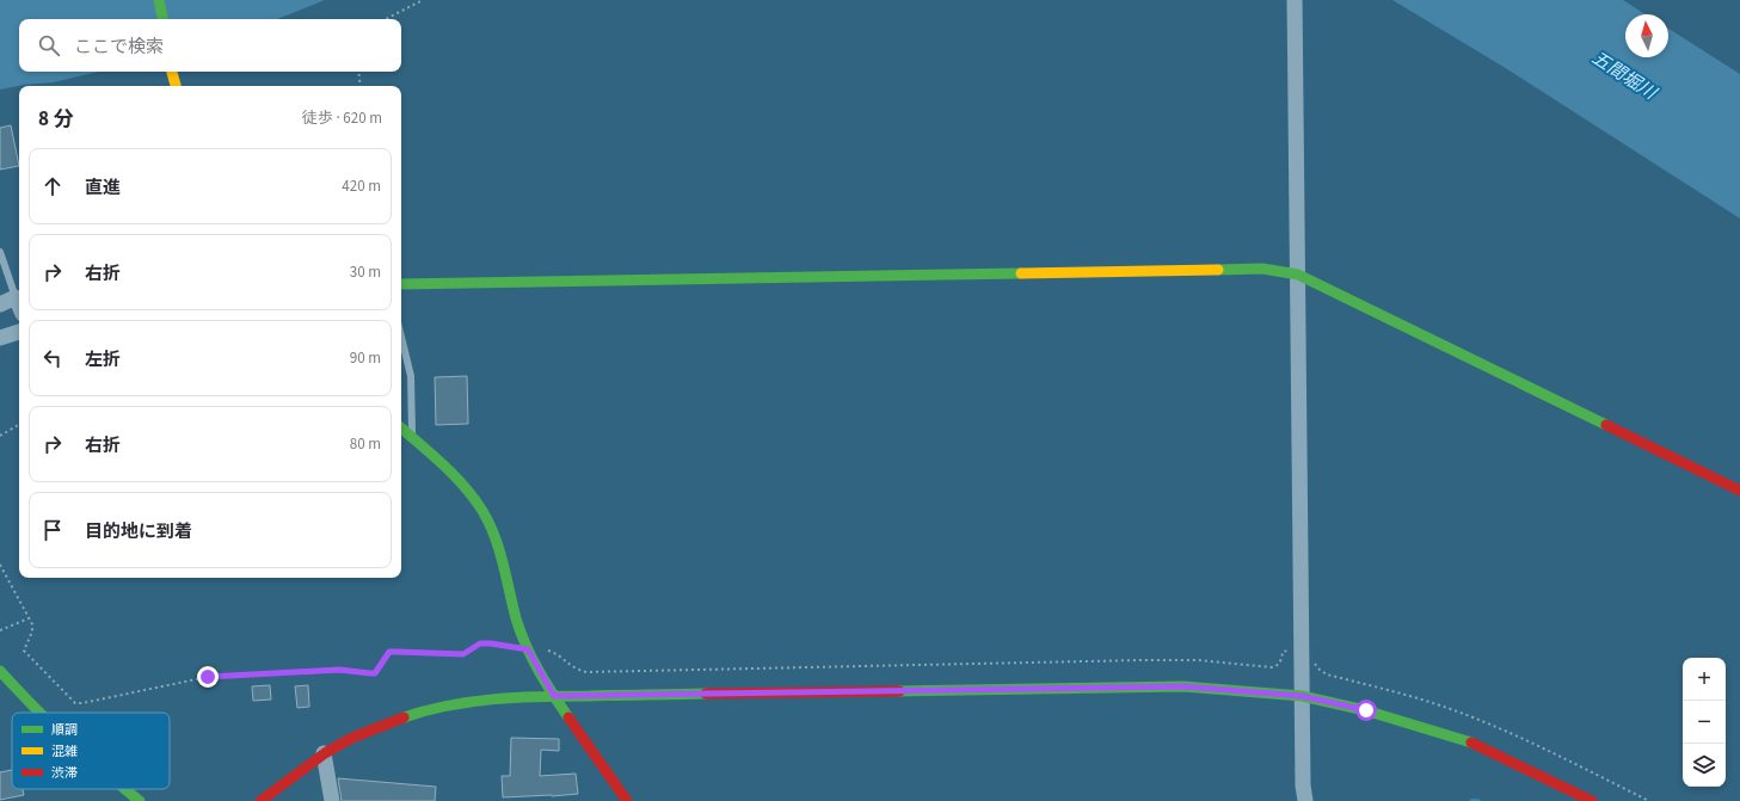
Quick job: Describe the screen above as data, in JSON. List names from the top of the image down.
{
  "water": ["五間堀川"],
  "legend": ["順調", "混雑", "渋滞"],
  "north": "top",
  "page": {
    "search": "ここで検索",
    "heading": ["8 分", "徒歩 · 620 m"],
    "list": [
      ["直進", "420 m"],
      ["右折", "30 m"],
      ["左折", "90 m"],
      ["右折", "80 m"],
      "目的地に到着"
    ],
    "map_buttons": ["+", "−"]
  }
}
